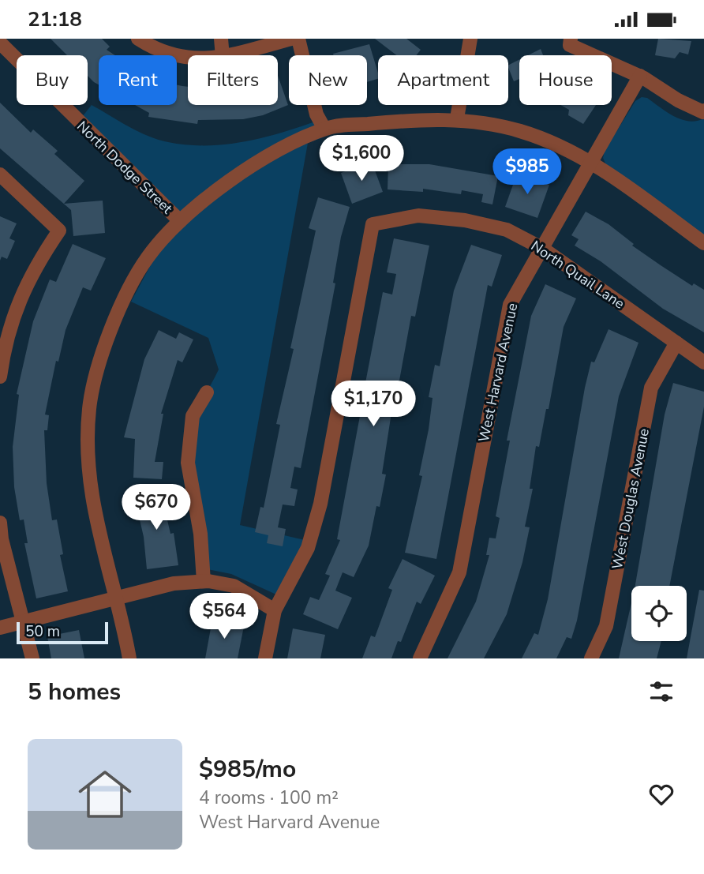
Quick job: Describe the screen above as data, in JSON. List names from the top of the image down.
{
  "streets": {
    "street": [
      "North Dodge Street",
      "North Quail Lane",
      "West Harvard Avenue",
      "West Douglas Avenue"
    ]
  },
  "crossings": [
    ["North Quail Lane", "West Harvard Avenue"],
    ["North Quail Lane", "West Douglas Avenue"]
  ],
  "scale_bar": "50 m",
  "page": {
    "status": "21:18",
    "chip": [
      "Buy",
      "Rent",
      "Filters",
      "New",
      "Apartment",
      "House"
    ],
    "price": [
      "$1,600",
      "$985",
      "$1,170",
      "$670",
      "$564"
    ],
    "scale": "50 m",
    "heading": "5 homes",
    "list": [
      {
        "name": "$985/mo",
        "note": "4 rooms · 100 m² · West Harvard Avenue"
      }
    ]
  }
}
